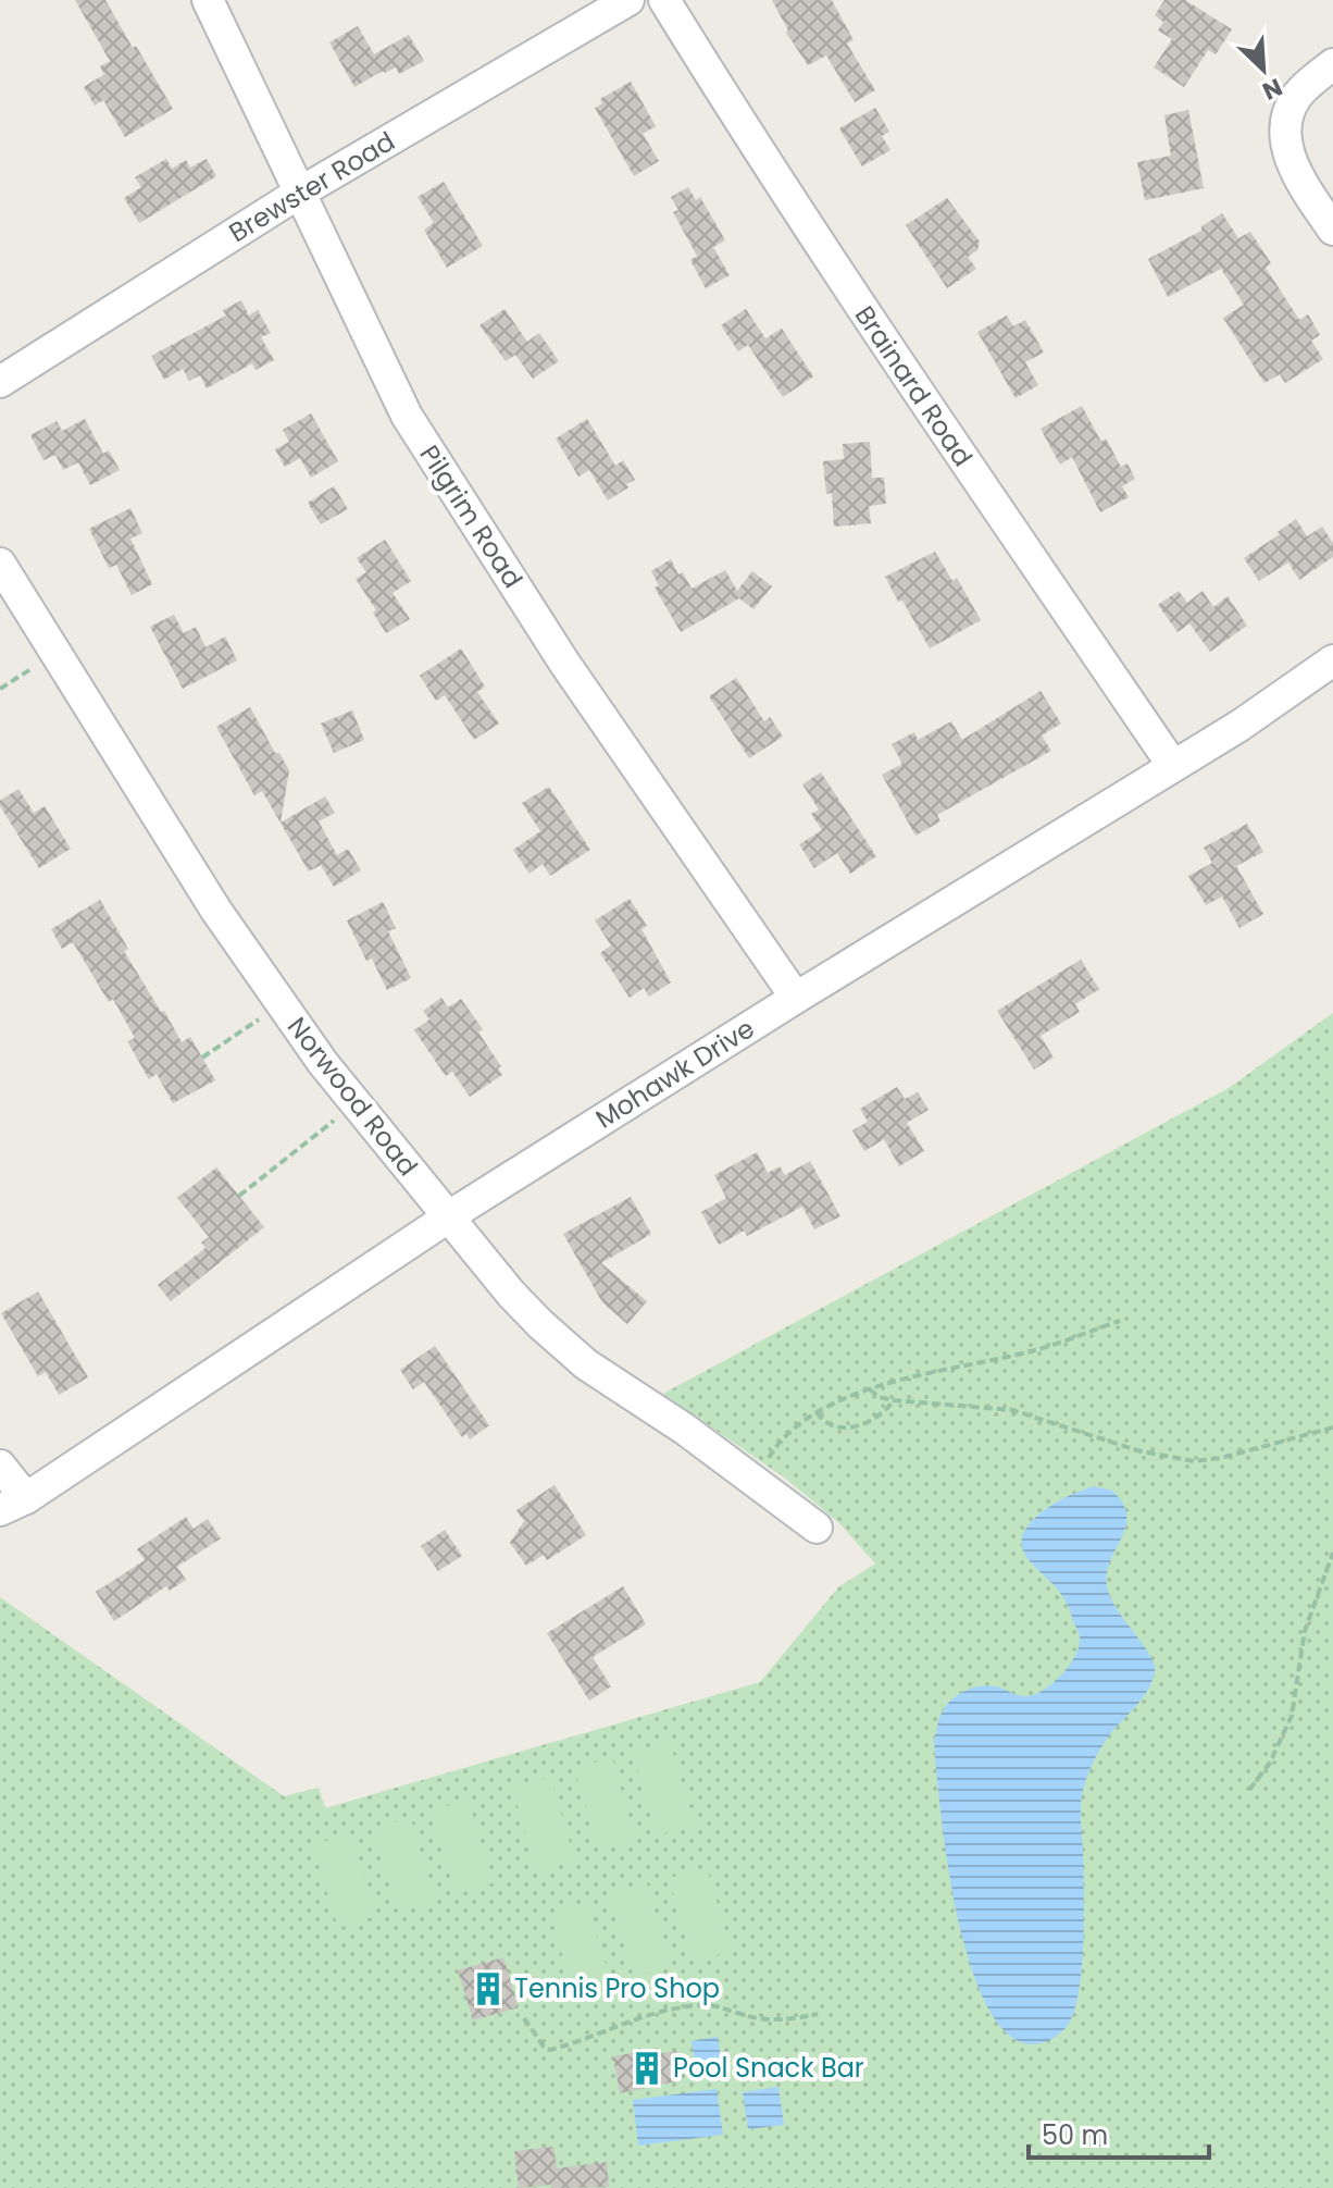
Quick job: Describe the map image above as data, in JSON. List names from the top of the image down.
{
  "streets": {
    "street": [
      "Brewster Road",
      "Brainard Road",
      "Pilgrim Road",
      "Mohawk Drive",
      "Norwood Road"
    ]
  },
  "crossings": [
    ["Brewster Road", "Pilgrim Road"],
    ["Brainard Road", "Mohawk Drive"],
    ["Pilgrim Road", "Mohawk Drive"],
    ["Mohawk Drive", "Norwood Road"]
  ],
  "places": {
    "building": ["Tennis Pro Shop", "Pool Snack Bar"]
  },
  "scale_bar": "50 m",
  "north": "bottom right"
}
